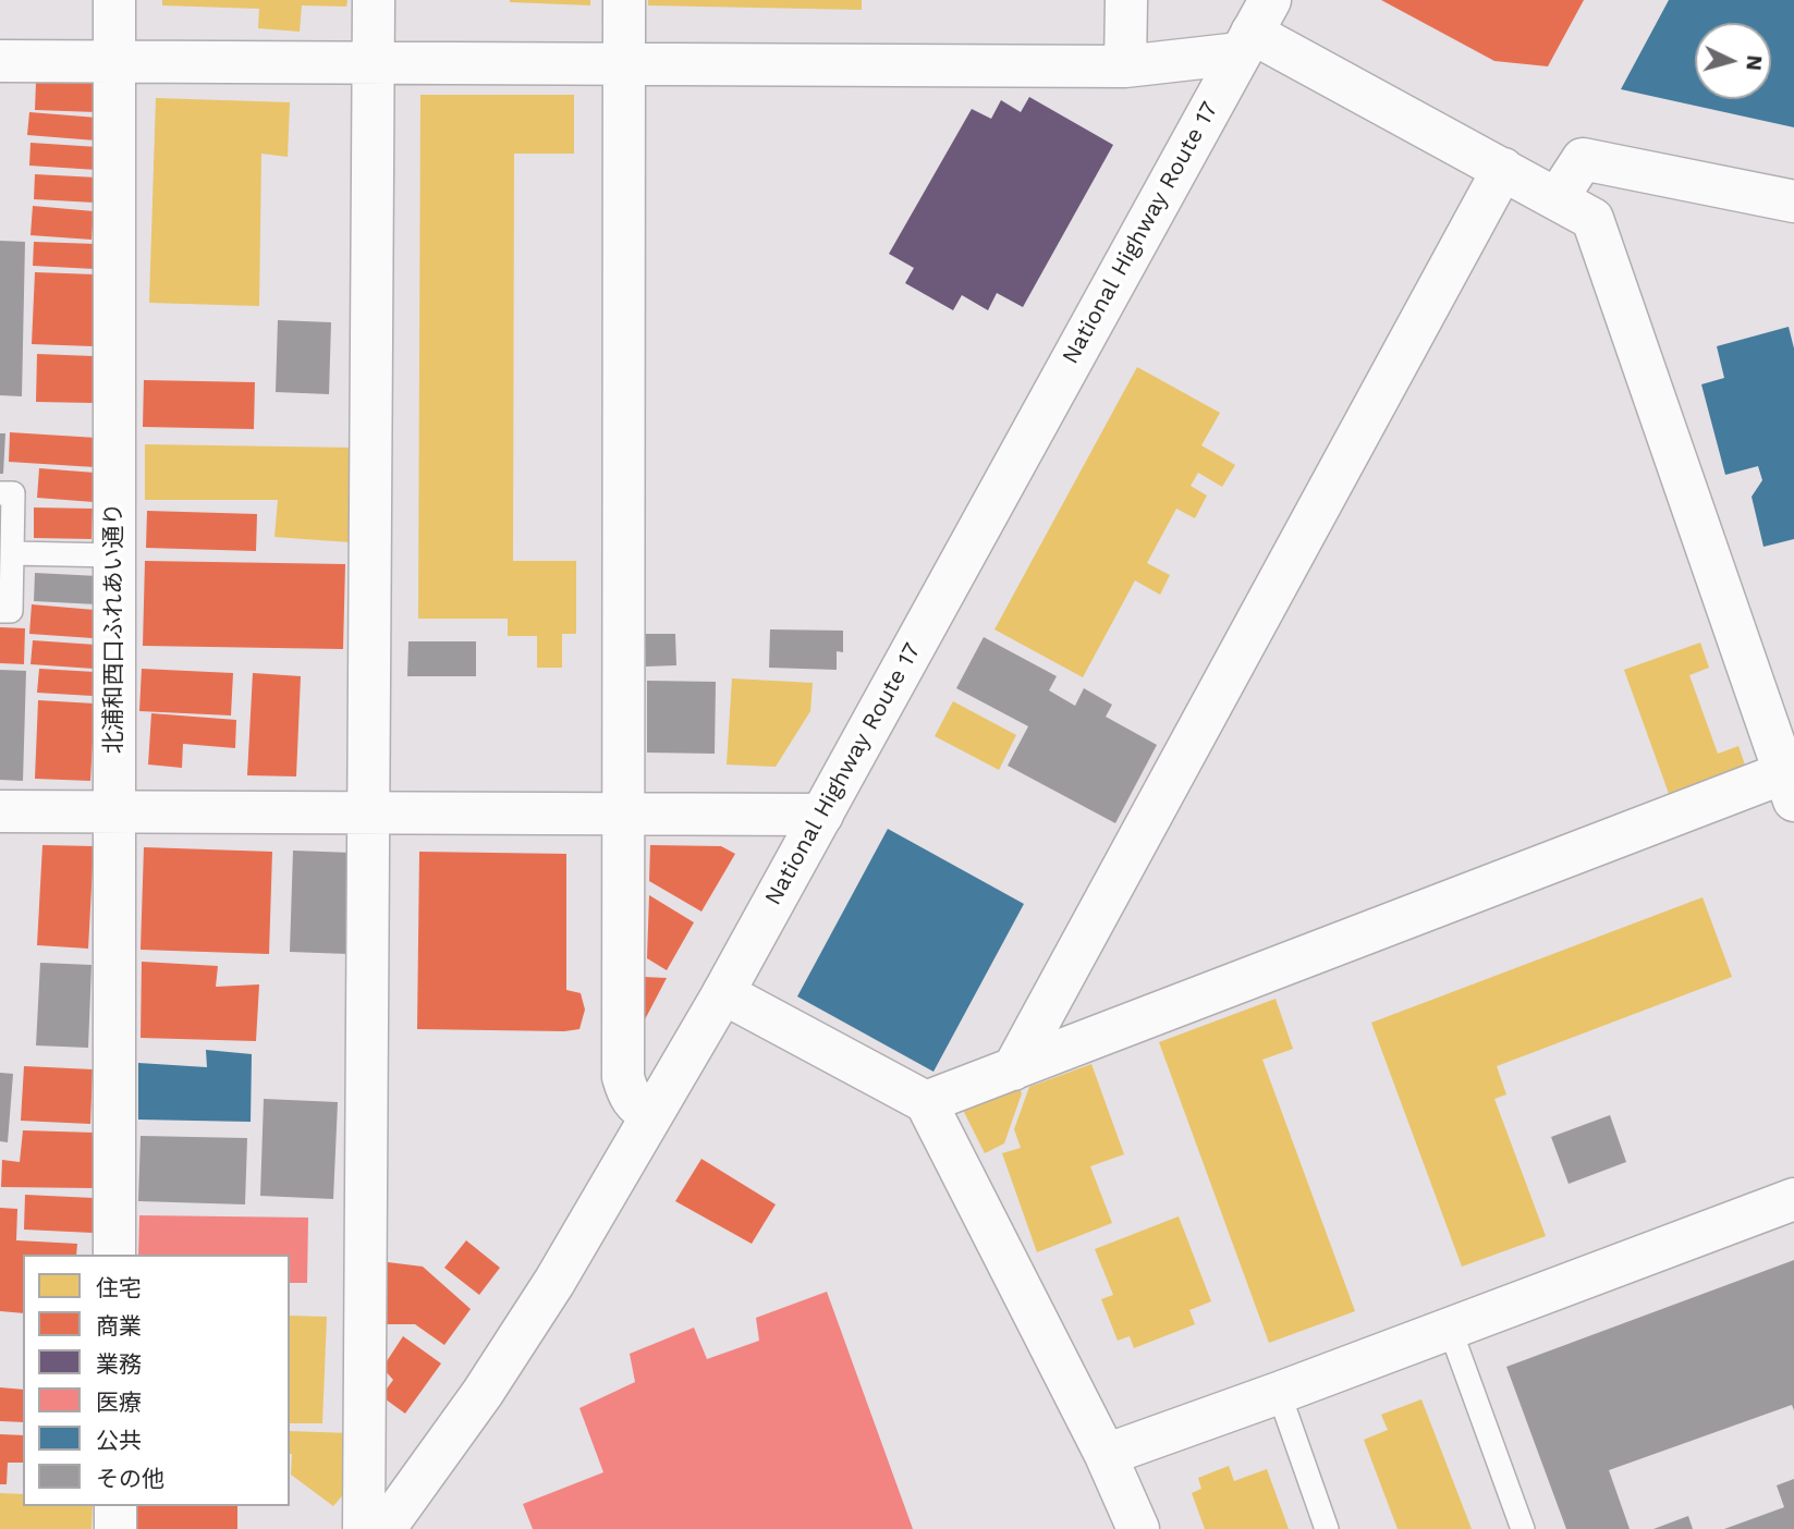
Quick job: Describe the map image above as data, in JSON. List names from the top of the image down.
{
  "streets": {
    "main road": ["National Highway Route 17", "北浦和西口ふれあい通り"]
  },
  "legend": [
    "住宅",
    "商業",
    "業務",
    "医療",
    "公共",
    "その他"
  ],
  "north": "right"
}
